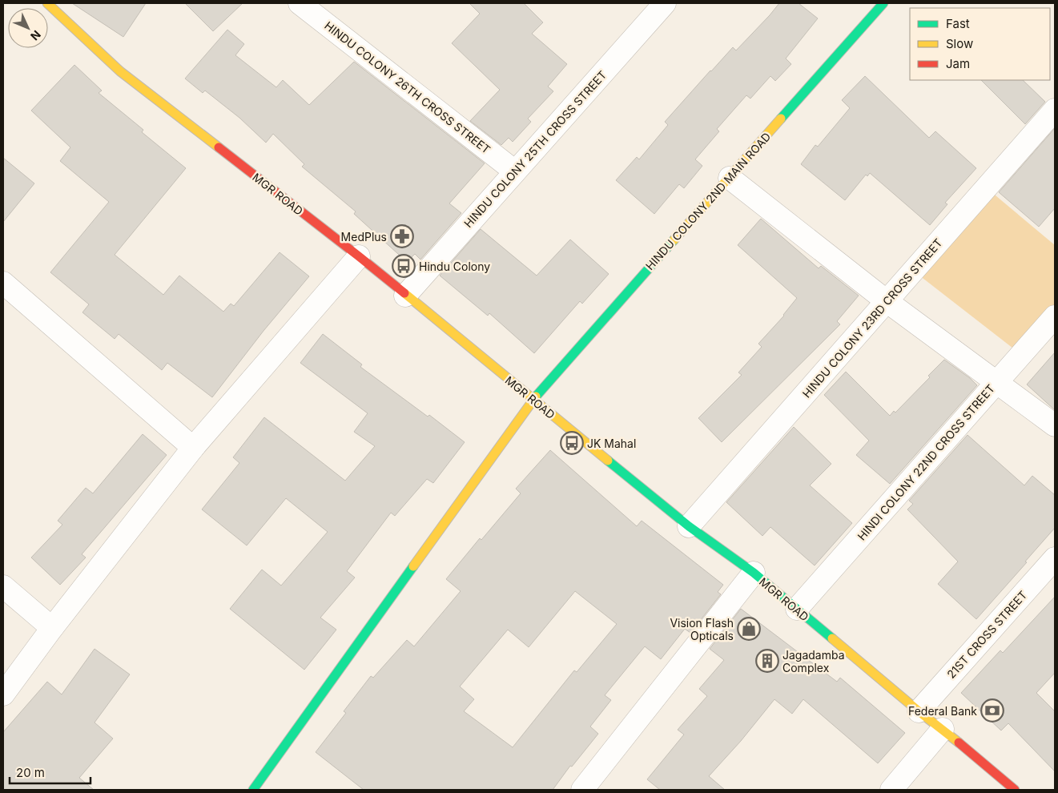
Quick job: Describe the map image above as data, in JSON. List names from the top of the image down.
{
  "streets": {
    "street": [
      "HINDU COLONY 26TH CROSS STREET",
      "HINDU COLONY 25TH CROSS STREET",
      "MGR ROAD",
      "HINDU COLONY 2ND MAIN ROAD",
      "HINDU COLONY 23RD CROSS STREET",
      "HINDI COLONY 22ND CROSS STREET",
      "21ST CROSS STREET"
    ]
  },
  "crossings": [
    ["HINDU COLONY 26TH CROSS STREET", "HINDU COLONY 25TH CROSS STREET"],
    ["HINDU COLONY 25TH CROSS STREET", "MGR ROAD"],
    ["MGR ROAD", "HINDU COLONY 2ND MAIN ROAD"],
    ["MGR ROAD", "HINDU COLONY 23RD CROSS STREET"],
    ["MGR ROAD", "HINDI COLONY 22ND CROSS STREET"],
    ["MGR ROAD", "21ST CROSS STREET"]
  ],
  "places": {
    "pharmacy": ["MedPlus"],
    "bus stop": ["Hindu Colony", "JK Mahal"],
    "shop": ["Vision Flash Opticals"],
    "building": ["Jagadamba Complex"],
    "bank": ["Federal Bank"]
  },
  "legend": ["Fast", "Slow", "Jam"],
  "scale_bar": "20 m",
  "north": "bottom right"
}
